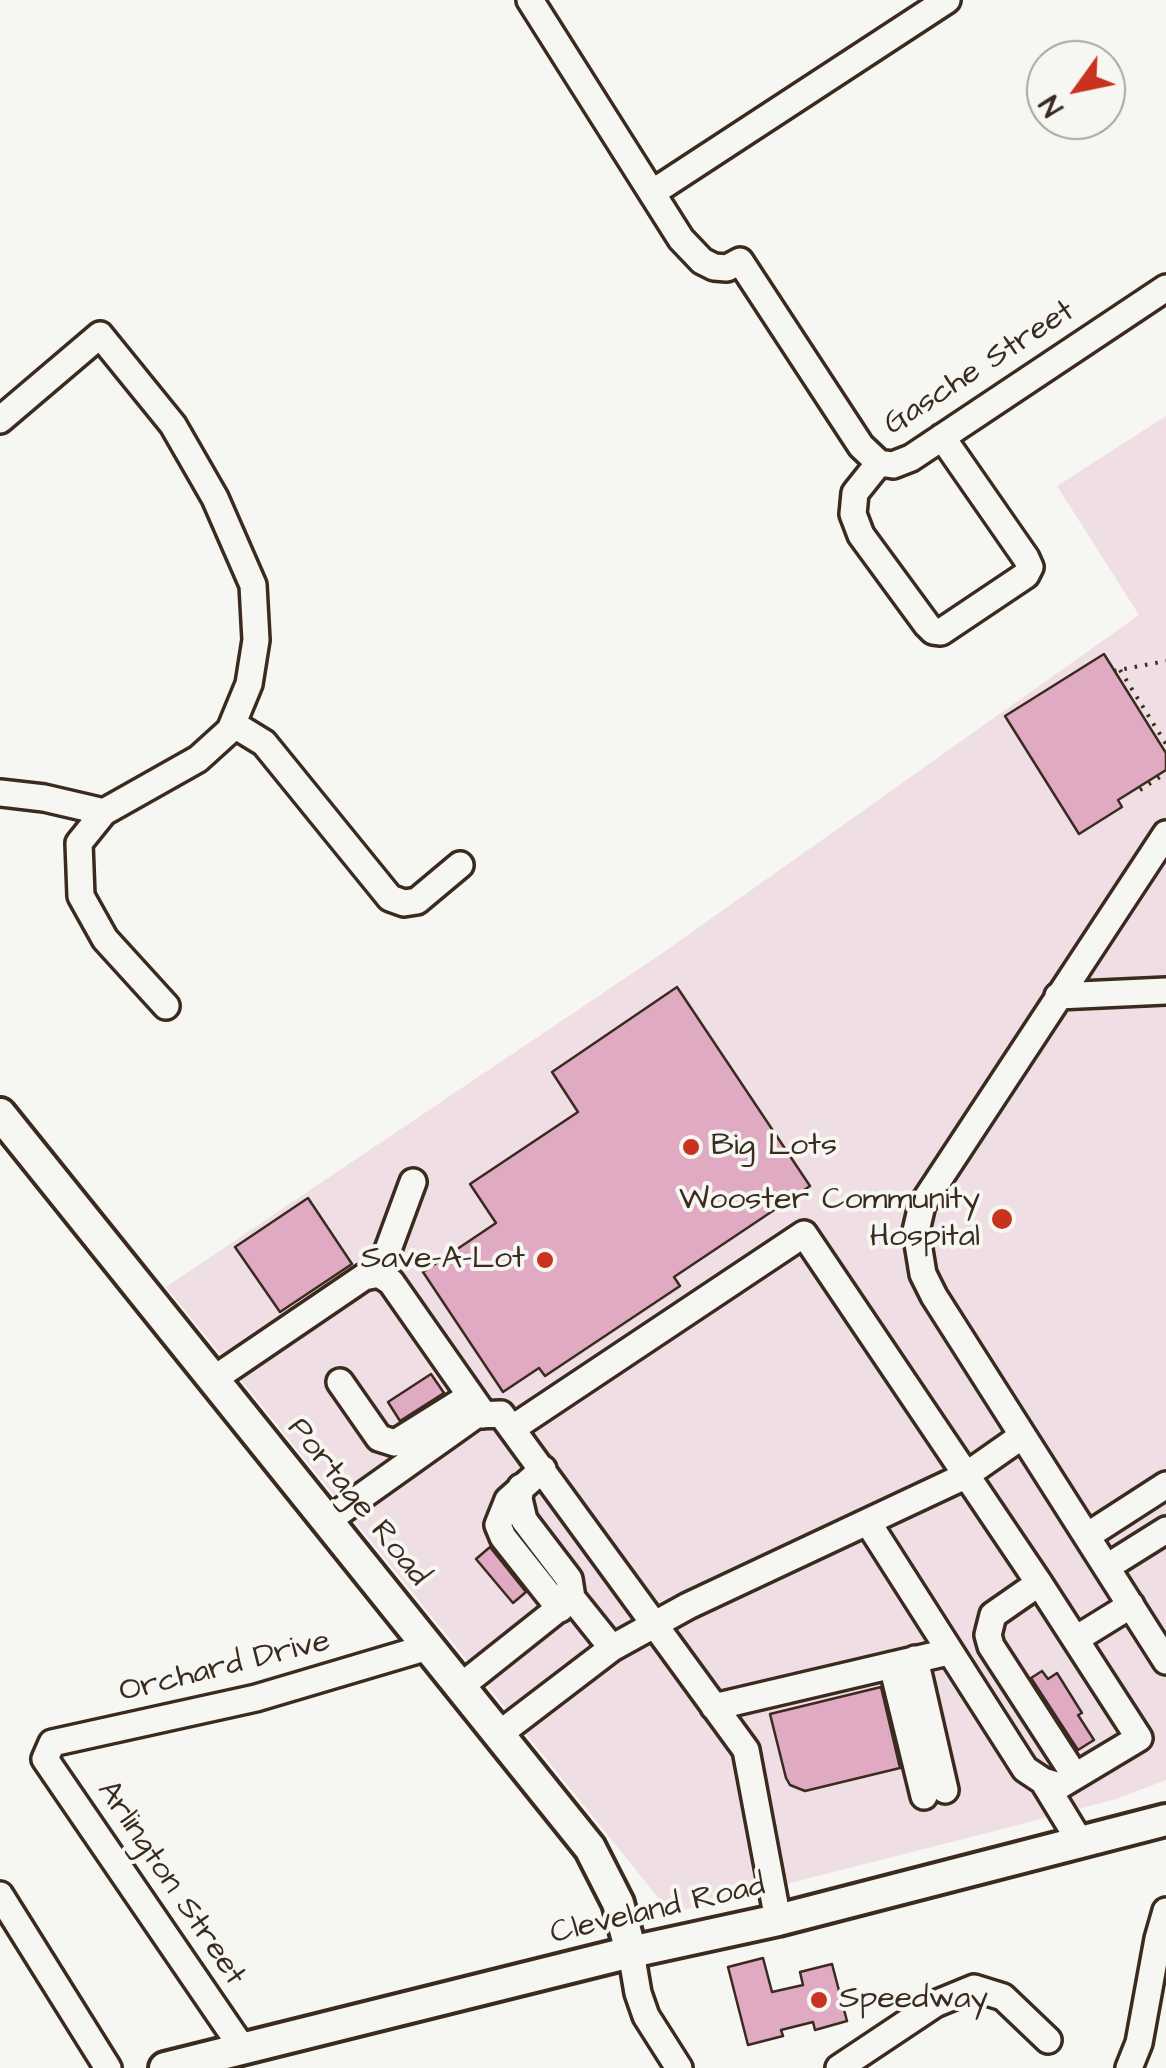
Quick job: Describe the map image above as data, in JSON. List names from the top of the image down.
{
  "streets": {
    "main road": ["Portage Road", "Cleveland Road"],
    "street": ["Gasche Street", "Orchard Drive", "Arlington Street"]
  },
  "crossings": [
    ["Portage Road", "Orchard Drive"],
    ["Portage Road", "Cleveland Road"],
    ["Orchard Drive", "Arlington Street"],
    ["Arlington Street", "Cleveland Road"]
  ],
  "places": [
    "Big Lots",
    "Wooster Community Hospital",
    "Save-A-Lot",
    "Speedway"
  ],
  "north": "bottom left"
}
